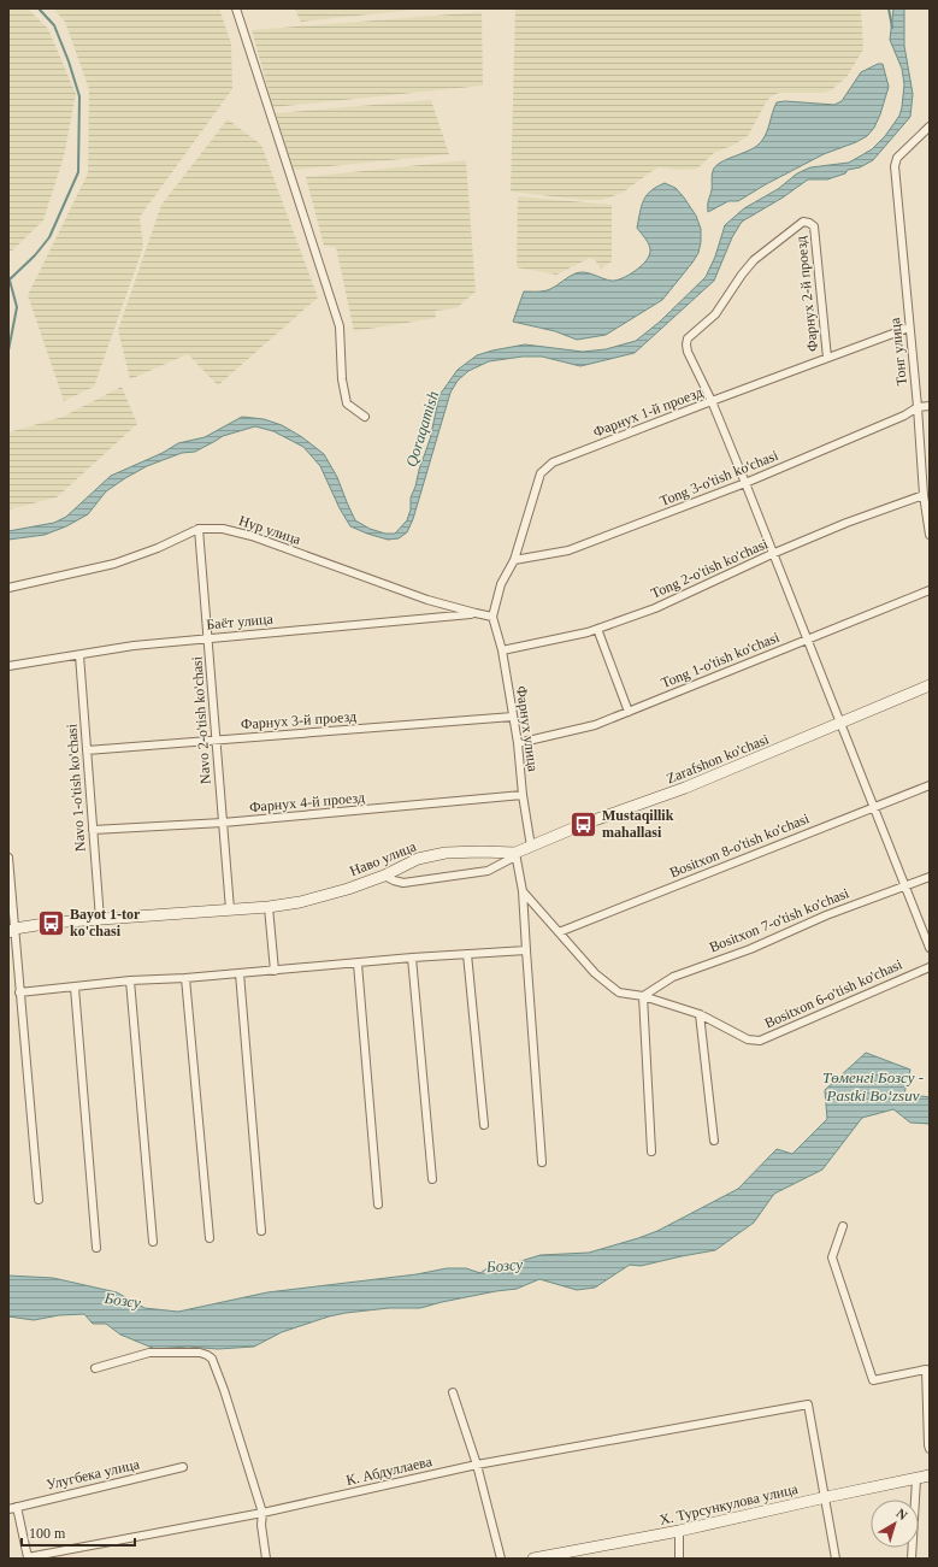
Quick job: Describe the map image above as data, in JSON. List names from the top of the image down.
{
  "streets": {
    "street": [
      "Фарнух 2-й проезд",
      "Тонг улица",
      "Фарнух 1-й проезд",
      "Tong 3-o'tish ko'chasi",
      "Нур улица",
      "Tong 2-o'tish ko'chasi",
      "Баёт улица",
      "Tong 1-o'tish ko'chasi",
      "Navo 2-o'tish ko'chasi",
      "Фарнух 3-й проезд",
      "Фарнух улица",
      "Zarafshon ko'chasi",
      "Navo 1-o'tish ko'chasi",
      "Фарнух 4-й проезд",
      "Bositxon 8-o'tish ko'chasi",
      "Наво улица",
      "Bositxon 7-o'tish ko'chasi",
      "Bositxon 6-o'tish ko'chasi",
      "К. Абдуллаева",
      "Улугбека улица",
      "Х. Турсункулова улица"
    ]
  },
  "crossings": [
    ["Фарнух 2-й проезд", "Фарнух 1-й проезд"],
    ["Тонг улица", "Фарнух 1-й проезд"],
    ["Тонг улица", "Tong 3-o'tish ko'chasi"],
    ["Тонг улица", "Tong 2-o'tish ko'chasi"],
    ["Фарнух 1-й проезд", "Tong 3-o'tish ko'chasi"],
    ["Фарнух 1-й проезд", "Нур улица"],
    ["Фарнух 1-й проезд", "Фарнух улица"],
    ["Нур улица", "Баёт улица"],
    ["Нур улица", "Navo 2-o'tish ko'chasi"],
    ["Нур улица", "Фарнух улица"],
    ["Tong 2-o'tish ko'chasi", "Фарнух улица"],
    ["Баёт улица", "Navo 2-o'tish ko'chasi"],
    ["Баёт улица", "Navo 1-o'tish ko'chasi"],
    ["Tong 1-o'tish ko'chasi", "Фарнух улица"],
    ["Navo 2-o'tish ko'chasi", "Фарнух 3-й проезд"],
    ["Navo 2-o'tish ko'chasi", "Фарнух 4-й проезд"],
    ["Navo 2-o'tish ko'chasi", "Наво улица"],
    ["Фарнух 3-й проезд", "Фарнух улица"],
    ["Фарнух 3-й проезд", "Navo 1-o'tish ko'chasi"],
    ["Фарнух улица", "Zarafshon ko'chasi"],
    ["Фарнух улица", "Фарнух 4-й проезд"],
    ["Zarafshon ko'chasi", "Наво улица"],
    ["Navo 1-o'tish ko'chasi", "Фарнух 4-й проезд"],
    ["Navo 1-o'tish ko'chasi", "Наво улица"],
    ["К. Абдуллаева", "Улугбека улица"],
    ["К. Абдуллаева", "Х. Турсункулова улица"]
  ],
  "water": ["Qoraqamish", "Төменгі Бозсу - Pastki Boʻzsuv", "Бозсу"],
  "places": {
    "bus stop": ["Mustaqillik mahallasi", "Bayot 1-tor ko'chasi"]
  },
  "scale_bar": "100 m",
  "north": "top right"
}
